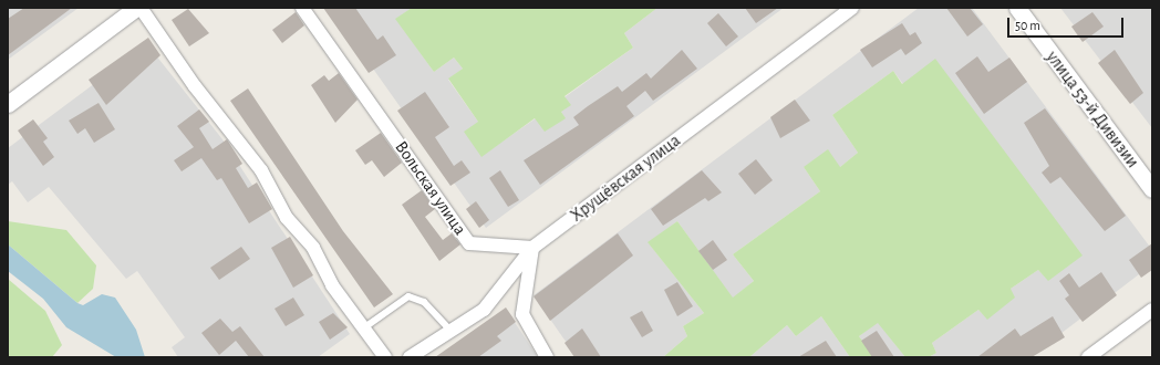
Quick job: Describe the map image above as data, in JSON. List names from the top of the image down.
{
  "streets": {
    "street": ["улица 53-й Дивизии", "Хрущёвская улица", "Вольская улица"]
  },
  "crossings": [
    ["Хрущёвская улица", "Вольская улица"]
  ],
  "scale_bar": "50 m"
}
